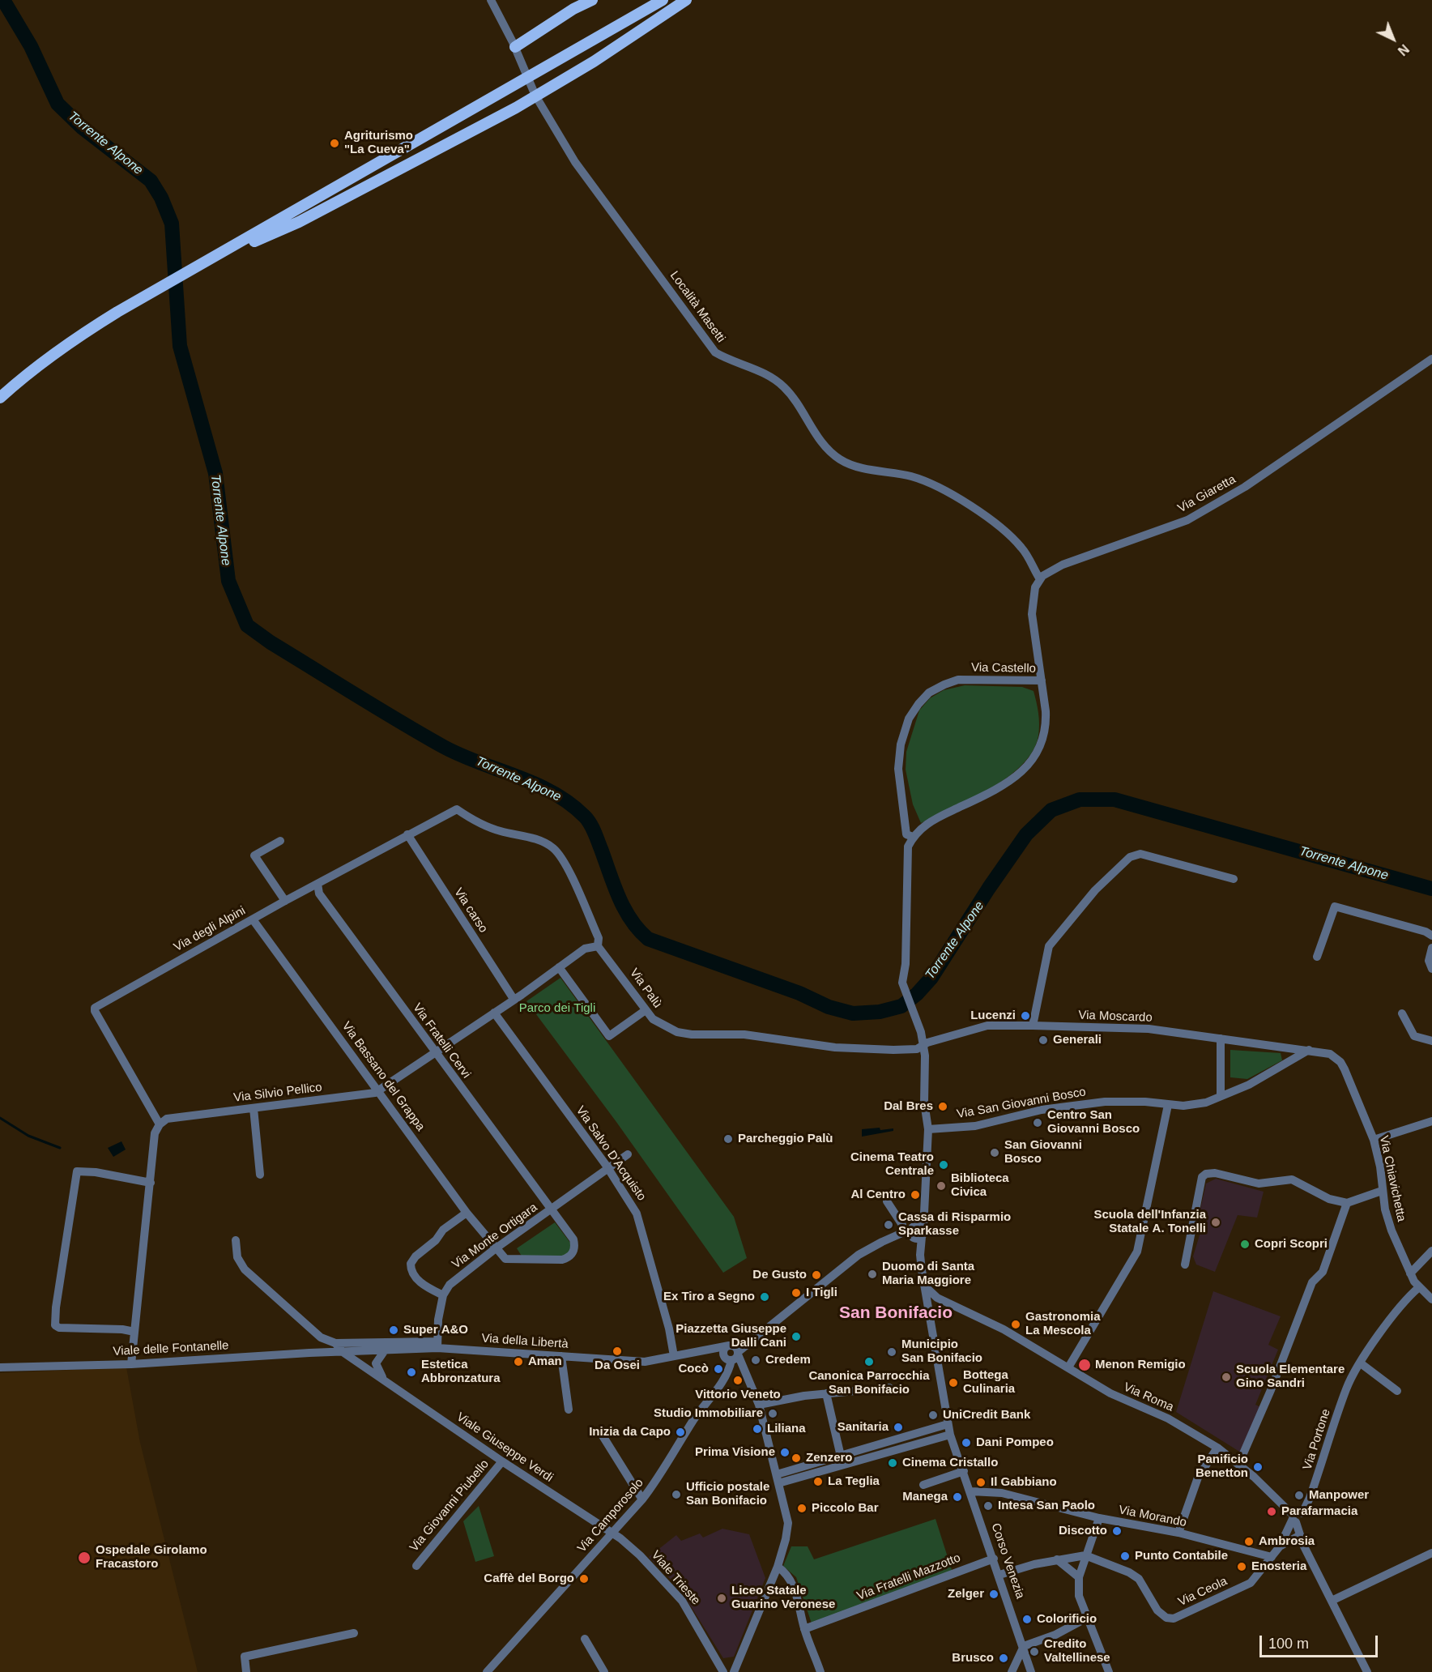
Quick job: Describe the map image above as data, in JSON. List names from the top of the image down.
{
  "streets": {
    "street": [
      "Località Masetti",
      "Via Giaretta",
      "Via Castello",
      "Via carso",
      "Via degli Alpini",
      "Via Palù",
      "Via Moscardo",
      "Via Fratelli Cervi",
      "Via Bassano del Grappa",
      "Via Silvio Pellico",
      "Via San Giovanni Bosco",
      "Via Salvo D'Acquisto",
      "Via Chiavichetta",
      "Via Monte Ortigara",
      "Via della Libertà",
      "Viale delle Fontanelle",
      "Via Roma",
      "Via Portone",
      "Viale Giuseppe Verdi",
      "Via Giovanni Piubello",
      "Via Camporosolo",
      "Via Morando",
      "Corso Venezia",
      "Via Fratelli Mazzotto",
      "Viale Trieste",
      "Via Ceola"
    ]
  },
  "crossings": [
    ["Località Masetti", "Via Giaretta"],
    ["Via carso", "Via degli Alpini"],
    ["Via carso", "Via Silvio Pellico"],
    ["Via degli Alpini", "Via Palù"],
    ["Via degli Alpini", "Via Fratelli Cervi"],
    ["Via degli Alpini", "Via Bassano del Grappa"],
    ["Via degli Alpini", "Via Silvio Pellico"],
    ["Via Palù", "Via Moscardo"],
    ["Via Palù", "Via Silvio Pellico"],
    ["Via Moscardo", "Via San Giovanni Bosco"],
    ["Via Moscardo", "Via Chiavichetta"],
    ["Via Fratelli Cervi", "Via Bassano del Grappa"],
    ["Via Fratelli Cervi", "Via Silvio Pellico"],
    ["Via Fratelli Cervi", "Via Monte Ortigara"],
    ["Via Bassano del Grappa", "Via Silvio Pellico"],
    ["Via Bassano del Grappa", "Via Monte Ortigara"],
    ["Via Silvio Pellico", "Via Salvo D'Acquisto"],
    ["Via San Giovanni Bosco", "Via Chiavichetta"],
    ["Via Salvo D'Acquisto", "Via Monte Ortigara"],
    ["Via Salvo D'Acquisto", "Via della Libertà"],
    ["Via Chiavichetta", "Via Portone"],
    ["Via della Libertà", "Viale delle Fontanelle"],
    ["Via della Libertà", "Viale Giuseppe Verdi"],
    ["Via della Libertà", "Via Camporosolo"],
    ["Viale delle Fontanelle", "Viale Giuseppe Verdi"],
    ["Via Roma", "Via Portone"],
    ["Via Roma", "Corso Venezia"],
    ["Via Roma", "Via Ceola"],
    ["Via Portone", "Via Ceola"],
    ["Viale Giuseppe Verdi", "Via Giovanni Piubello"],
    ["Viale Giuseppe Verdi", "Via Camporosolo"],
    ["Viale Giuseppe Verdi", "Viale Trieste"],
    ["Via Camporosolo", "Corso Venezia"],
    ["Via Camporosolo", "Viale Trieste"],
    ["Via Morando", "Corso Venezia"],
    ["Via Morando", "Via Ceola"],
    ["Corso Venezia", "Via Fratelli Mazzotto"],
    ["Corso Venezia", "Via Ceola"]
  ],
  "districts": ["San Bonifacio"],
  "water": ["Torrente Alpone"],
  "parks": ["Parco dei Tigli"],
  "places": [
    "Agriturismo \"La Cueva\"",
    "Lucenzi",
    "Generali",
    "Dal Bres",
    "Centro San Giovanni Bosco",
    "Parcheggio Palù",
    "San Giovanni Bosco",
    "Cinema Teatro Centrale",
    "Biblioteca Civica",
    "Al Centro",
    "Scuola dell'Infanzia Statale A. Tonelli",
    "Cassa di Risparmio Sparkasse",
    "Copri Scopri",
    "Duomo di Santa Maria Maggiore",
    "De Gusto",
    "I Tigli",
    "Ex Tiro a Segno",
    "Gastronomia La Mescola",
    "Super A&O",
    "Piazzetta Giuseppe Dalli Cani",
    "Da Osei",
    "Municipio San Bonifacio",
    "Credem",
    "Aman",
    "Canonica Parrocchia San Bonifacio",
    "Menon Remigio",
    "Cocò",
    "Estetica Abbronzatura",
    "Scuola Elementare Gino Sandri",
    "Vittorio Veneto",
    "Bottega Culinaria",
    "Studio Immobiliare",
    "UniCredit Bank",
    "Sanitaria",
    "Liliana",
    "Inizia da Capo",
    "Dani Pompeo",
    "Prima Visione",
    "Zenzero",
    "Cinema Cristallo",
    "Panificio Benetton",
    "La Teglia",
    "Il Gabbiano",
    "Ufficio postale San Bonifacio",
    "Manpower",
    "Manega",
    "Intesa San Paolo",
    "Piccolo Bar",
    "Parafarmacia",
    "Discotto",
    "Ambrosia",
    "Punto Contabile",
    "Ospedale Girolamo Fracastoro",
    "Enosteria",
    "Caffè del Borgo",
    "Zelger",
    "Liceo Statale Guarino Veronese",
    "Colorificio",
    "Credito Valtellinese",
    "Brusco"
  ],
  "scale_bar": "100 m",
  "north": "bottom right"
}
